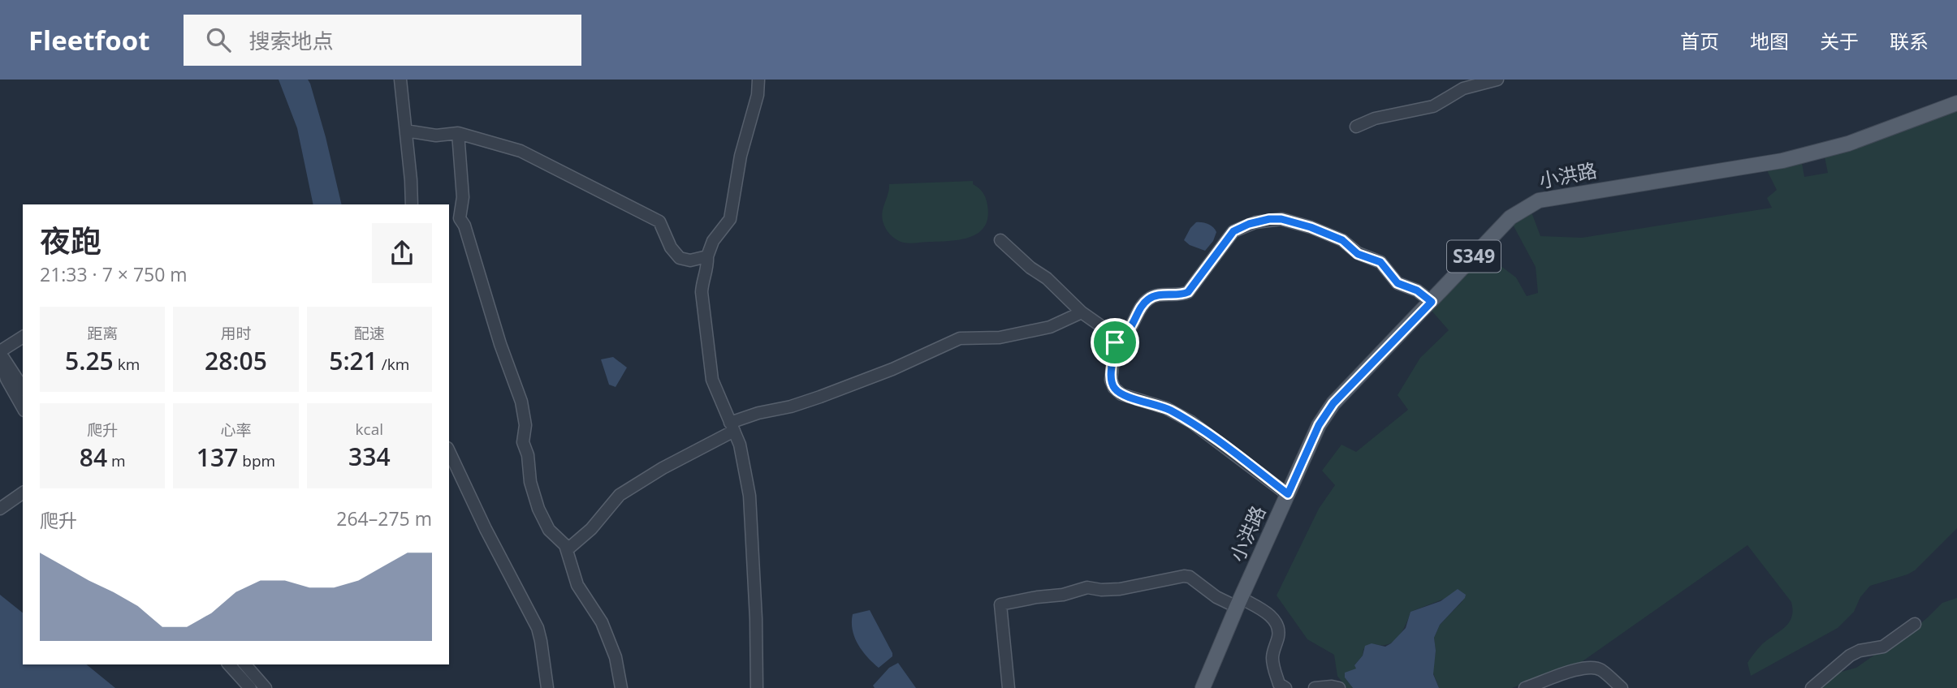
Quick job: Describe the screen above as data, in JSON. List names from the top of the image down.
{
  "streets": {
    "main road": ["小洪路", "S349"]
  },
  "page": {
    "header": "Fleetfoot",
    "search": "搜索地点",
    "nav": [
      "首页",
      "地图",
      "关于",
      "联系"
    ],
    "heading": ["夜跑", "21:33 · 7 × 750 m"],
    "stats": [
      ["距离", "5.25 km"],
      ["用时", "28:05"],
      ["配速", "5:21 /km"],
      ["爬升", "84 m"],
      ["心率", "137 bpm"],
      ["kcal", "334"]
    ],
    "chart": ["爬升", "264–275 m"]
  }
}
